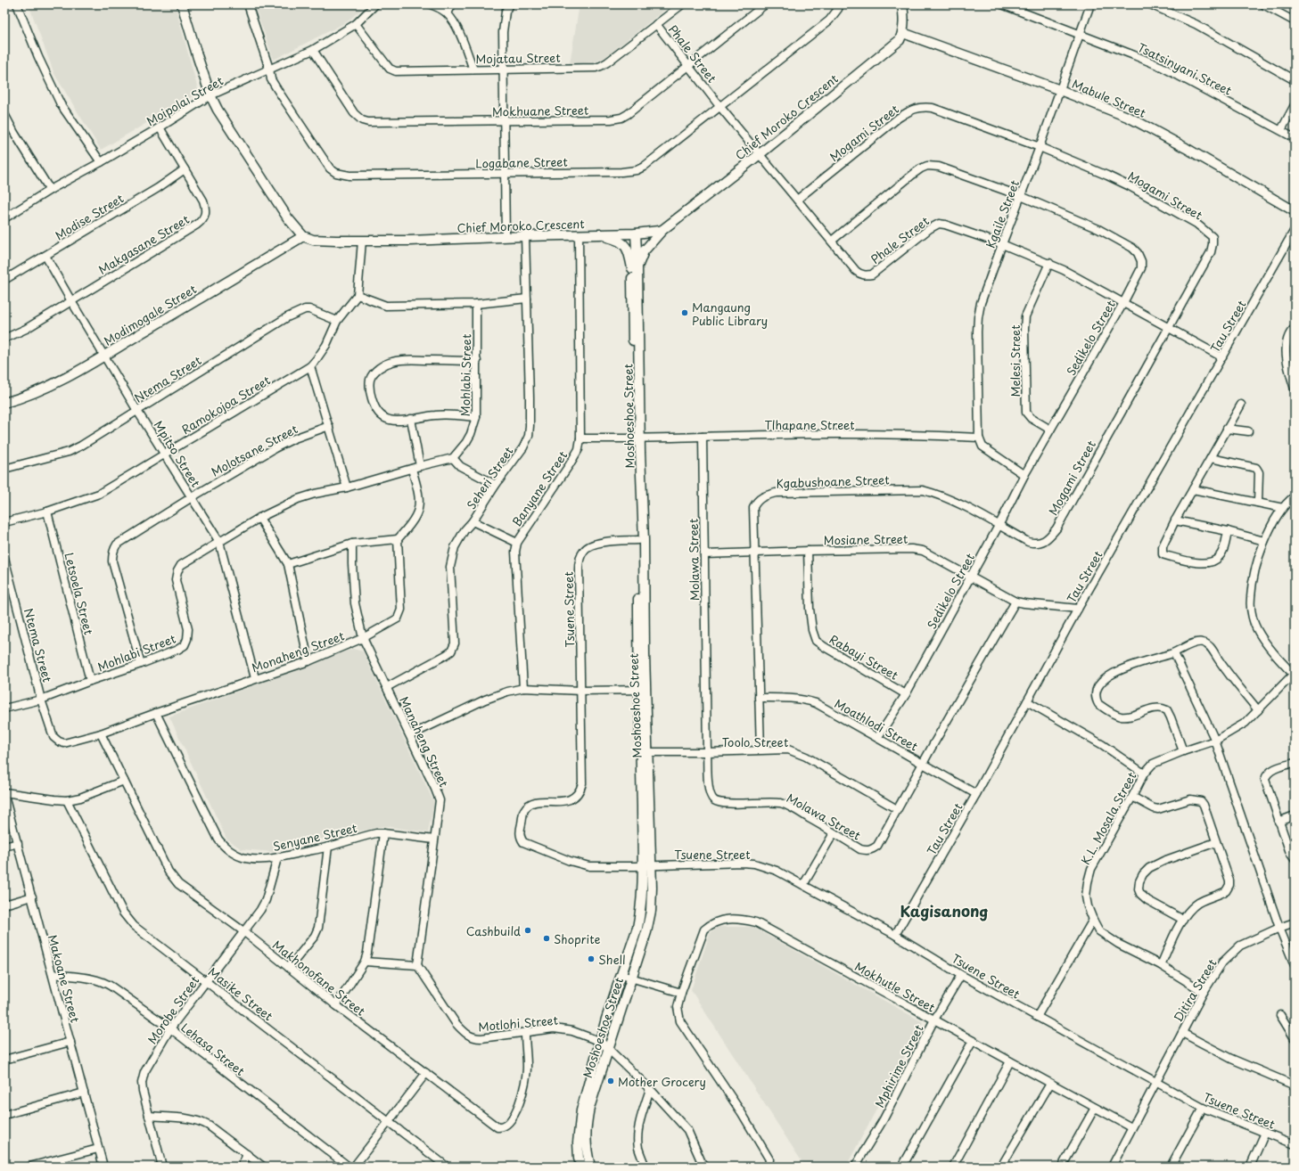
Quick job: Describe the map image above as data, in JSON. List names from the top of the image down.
{
  "streets": {
    "street": [
      "Phale Street",
      "Mojatau Street",
      "Tsatsinyani Street",
      "Mabule Street",
      "Moipolai Street",
      "Mokhuane Street",
      "Chief Moroko Crescent",
      "Mogami Street",
      "Logabane Street",
      "Kgaile Street",
      "Modise Street",
      "Makgasane Street",
      "Modimogale Street",
      "Tau Street",
      "Sedikelo Street",
      "Melesi Street",
      "Mohlabi Street",
      "Ntema Street",
      "Ramokojoa Street",
      "Moshoeshoe Street",
      "Tlhapane Street",
      "Molotsane Street",
      "Mpitso Street",
      "Seheri Street",
      "Kgabushoane Street",
      "Banyane Street",
      "Mosiane Street",
      "Molawa Street",
      "Letsoela Street",
      "Tsuene Street",
      "Monaheng Street",
      "Rabayi Street",
      "Moathlodi Street",
      "Manaheng Street",
      "Toolo Street",
      "K.L. Mosala Street",
      "Senyane Street",
      "Makhonofane Street",
      "Makoane Street",
      "Mokhutle Street",
      "Ditira Street",
      "Masike Street",
      "Morobe Street",
      "Motlohi Street",
      "Lehasa Street",
      "Mphirime Street"
    ]
  },
  "crossings": [
    ["Phale Street", "Mojatau Street"],
    ["Phale Street", "Mokhuane Street"],
    ["Phale Street", "Chief Moroko Crescent"],
    ["Phale Street", "Mogami Street"],
    ["Phale Street", "Logabane Street"],
    ["Phale Street", "Kgaile Street"],
    ["Phale Street", "Tau Street"],
    ["Phale Street", "Sedikelo Street"],
    ["Phale Street", "Melesi Street"],
    ["Mojatau Street", "Moipolai Street"],
    ["Tsatsinyani Street", "Kgaile Street"],
    ["Mabule Street", "Chief Moroko Crescent"],
    ["Mabule Street", "Kgaile Street"],
    ["Moipolai Street", "Mokhuane Street"],
    ["Moipolai Street", "Logabane Street"],
    ["Moipolai Street", "Makgasane Street"],
    ["Chief Moroko Crescent", "Modimogale Street"],
    ["Chief Moroko Crescent", "Moshoeshoe Street"],
    ["Chief Moroko Crescent", "Seheri Street"],
    ["Chief Moroko Crescent", "Banyane Street"],
    ["Mogami Street", "Kgaile Street"],
    ["Mogami Street", "Kgabushoane Street"],
    ["Kgaile Street", "Sedikelo Street"],
    ["Kgaile Street", "Tlhapane Street"],
    ["Modise Street", "Makgasane Street"],
    ["Modise Street", "Mpitso Street"],
    ["Makgasane Street", "Mpitso Street"],
    ["Modimogale Street", "Mpitso Street"],
    ["Tau Street", "Mosiane Street"],
    ["Tau Street", "Tsuene Street"],
    ["Tau Street", "Moathlodi Street"],
    ["Sedikelo Street", "Melesi Street"],
    ["Sedikelo Street", "Kgabushoane Street"],
    ["Sedikelo Street", "Mosiane Street"],
    ["Sedikelo Street", "Rabayi Street"],
    ["Sedikelo Street", "Moathlodi Street"],
    ["Mohlabi Street", "Ntema Street"],
    ["Mohlabi Street", "Molotsane Street"],
    ["Mohlabi Street", "Mpitso Street"],
    ["Mohlabi Street", "Letsoela Street"],
    ["Ntema Street", "Ramokojoa Street"],
    ["Ntema Street", "Mpitso Street"],
    ["Ntema Street", "Monaheng Street"],
    ["Ramokojoa Street", "Mpitso Street"],
    ["Ramokojoa Street", "Letsoela Street"],
    ["Moshoeshoe Street", "Tlhapane Street"],
    ["Moshoeshoe Street", "Tsuene Street"],
    ["Moshoeshoe Street", "Toolo Street"],
    ["Moshoeshoe Street", "Motlohi Street"],
    ["Tlhapane Street", "Banyane Street"],
    ["Tlhapane Street", "Molawa Street"],
    ["Molotsane Street", "Mpitso Street"],
    ["Mpitso Street", "Monaheng Street"],
    ["Seheri Street", "Manaheng Street"],
    ["Kgabushoane Street", "Mosiane Street"],
    ["Kgabushoane Street", "Moathlodi Street"],
    ["Kgabushoane Street", "Toolo Street"],
    ["Mosiane Street", "Molawa Street"],
    ["Mosiane Street", "Rabayi Street"],
    ["Molawa Street", "Moathlodi Street"],
    ["Molawa Street", "Toolo Street"],
    ["Tsuene Street", "Ditira Street"],
    ["Tsuene Street", "Mphirime Street"],
    ["Monaheng Street", "Manaheng Street"],
    ["Monaheng Street", "Senyane Street"],
    ["Monaheng Street", "Makhonofane Street"],
    ["Manaheng Street", "Senyane Street"],
    ["Manaheng Street", "Motlohi Street"],
    ["K.L. Mosala Street", "Ditira Street"],
    ["Senyane Street", "Morobe Street"],
    ["Makhonofane Street", "Morobe Street"],
    ["Makhonofane Street", "Motlohi Street"],
    ["Makoane Street", "Lehasa Street"],
    ["Mokhutle Street", "Ditira Street"],
    ["Mokhutle Street", "Mphirime Street"],
    ["Masike Street", "Morobe Street"],
    ["Morobe Street", "Lehasa Street"]
  ],
  "districts": ["Kagisanong"],
  "places": [
    "Mangaung Public Library",
    "Cashbuild",
    "Shoprite",
    "Shell",
    "Mother Grocery"
  ]
}
